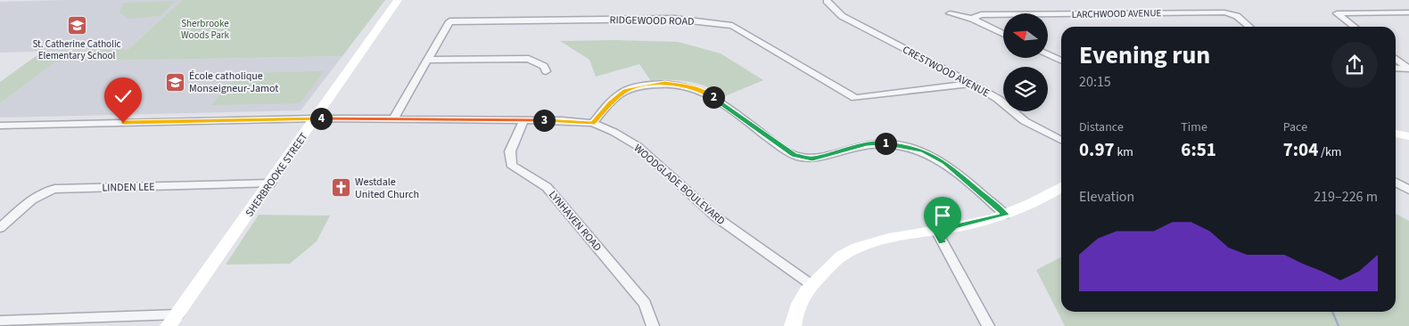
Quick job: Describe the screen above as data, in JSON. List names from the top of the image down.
{
  "streets": {
    "main road": ["SHERBROOKE STREET"],
    "street": [
      "LARCHWOOD AVENUE",
      "RIDGEWOOD ROAD",
      "CRESTWOOD AVENUE",
      "WOODGLADE BOULEVARD",
      "LINDEN LEE",
      "LYNHAVEN ROAD"
    ]
  },
  "crossings": [
    ["RIDGEWOOD ROAD", "CRESTWOOD AVENUE"],
    ["RIDGEWOOD ROAD", "WOODGLADE BOULEVARD"],
    ["SHERBROOKE STREET", "WOODGLADE BOULEVARD"],
    ["SHERBROOKE STREET", "LINDEN LEE"],
    ["WOODGLADE BOULEVARD", "LYNHAVEN ROAD"]
  ],
  "parks": ["Sherbrooke Woods Park"],
  "places": {
    "school or university": ["St. Catherine Catholic Elementary School", "École catholique Monseigneur-Jamot"],
    "church": ["Westdale United Church"]
  },
  "north": "left",
  "page": {
    "heading": ["Evening run", "20:15"],
    "pins": [
      "2",
      "4",
      "3",
      "1"
    ],
    "stats": [
      ["Distance", "0.97 km"],
      ["Time", "6:51"],
      ["Pace", "7:04 /km"]
    ],
    "chart": ["Elevation", "219–226 m"]
  }
}
